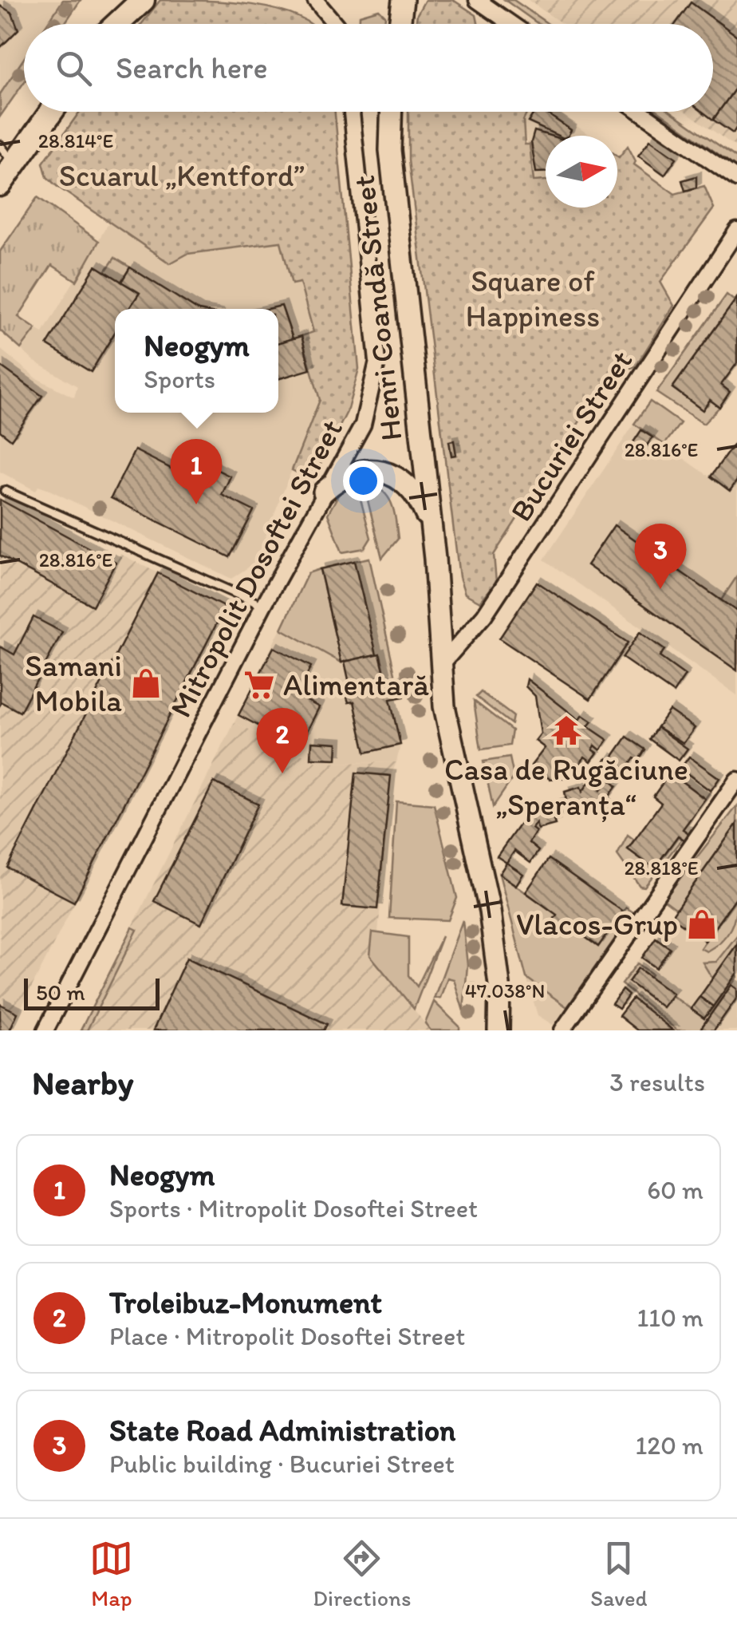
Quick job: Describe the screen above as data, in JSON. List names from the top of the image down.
{
  "streets": {
    "main road": ["Henri Coandă Street"],
    "street": ["Bucuriei Street", "Mitropolit Dosoftei Street"]
  },
  "crossings": [
    ["Henri Coandă Street", "Bucuriei Street"]
  ],
  "parks": ["Scuarul „Kentford”", "Square of Happiness"],
  "places": {
    "shop": ["Samani Mobila", "Vlacos-Grup"],
    "supermarket": ["Alimentară"],
    "temple": ["Casa de Rugăciune „Speranța“"]
  },
  "scale_bar": "50 m",
  "north": "right",
  "page": {
    "search": "Search here",
    "popup": ["Neogym", "Sports"],
    "pins": ["1", "3", "2"],
    "scale": "50 m",
    "heading": ["Nearby", "3 results"],
    "list": [
      {
        "mark": "1",
        "name": "Neogym",
        "note": "Sports · Mitropolit Dosoftei Street",
        "value": "60 m"
      },
      {
        "mark": "2",
        "name": "Troleibuz-Monument",
        "note": "Place · Mitropolit Dosoftei Street",
        "value": "110 m"
      },
      {
        "mark": "3",
        "name": "State Road Administration",
        "note": "Public building · Bucuriei Street",
        "value": "120 m"
      }
    ],
    "nav": ["Map", "Directions", "Saved"]
  },
  "coordinates": [
    "28.814°E",
    "28.816°E",
    "28.818°E",
    "47.038°N"
  ]
}
